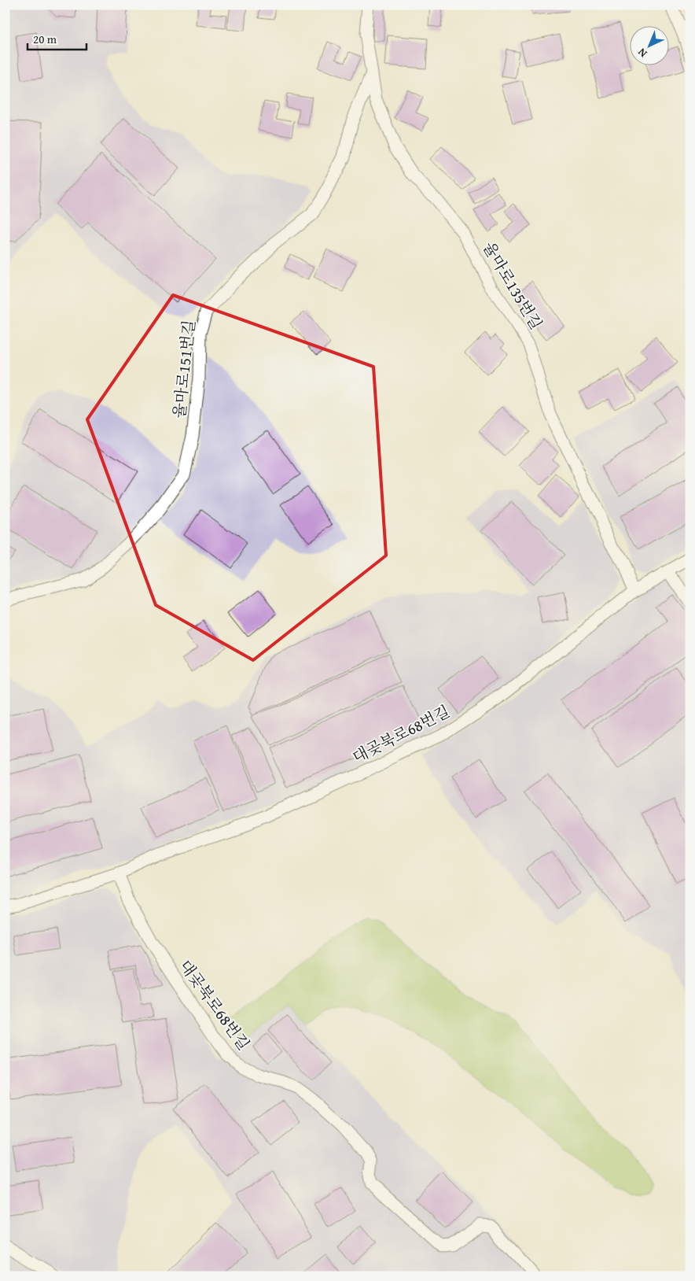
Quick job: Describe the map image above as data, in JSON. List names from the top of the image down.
{
  "streets": {
    "lane": ["율마로135번길", "율마로151번길", "대곶북로68번길"]
  },
  "crossings": [
    ["율마로135번길", "율마로151번길"],
    ["율마로135번길", "대곶북로68번길"]
  ],
  "scale_bar": "20 m",
  "north": "bottom left"
}
